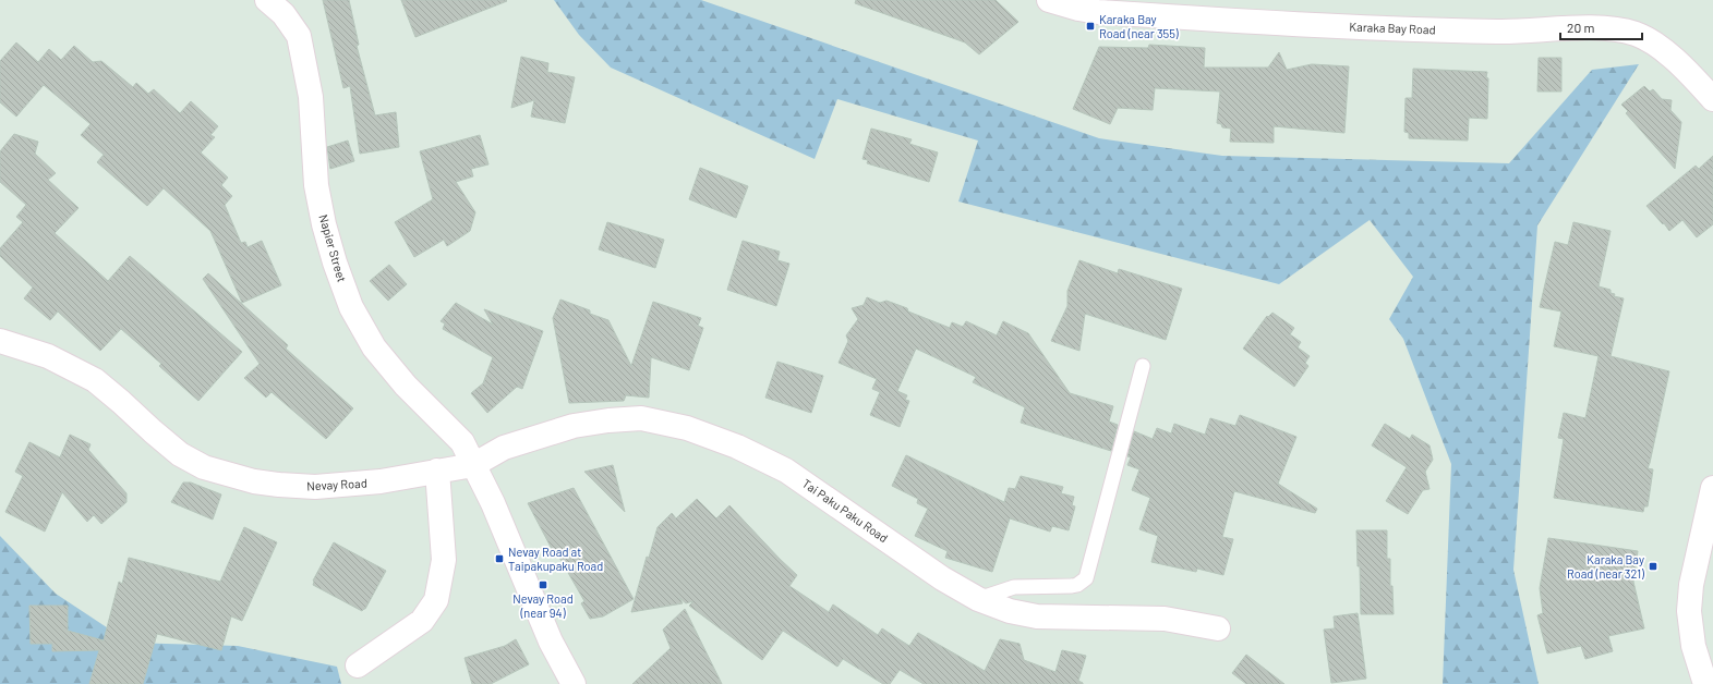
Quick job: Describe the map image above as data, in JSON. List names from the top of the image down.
{
  "streets": {
    "street": [
      "Karaka Bay Road",
      "Napier Street",
      "Nevay Road",
      "Tai Paku Paku Road"
    ]
  },
  "crossings": [
    ["Napier Street", "Nevay Road"],
    ["Napier Street", "Tai Paku Paku Road"],
    ["Nevay Road", "Tai Paku Paku Road"]
  ],
  "places": {
    "transit": [
      "Karaka Bay Road (near 355)",
      "Nevay Road at Taipakupaku Road",
      "Karaka Bay Road (near 321)",
      "Nevay Road (near 94)"
    ]
  },
  "scale_bar": "20 m"
}
